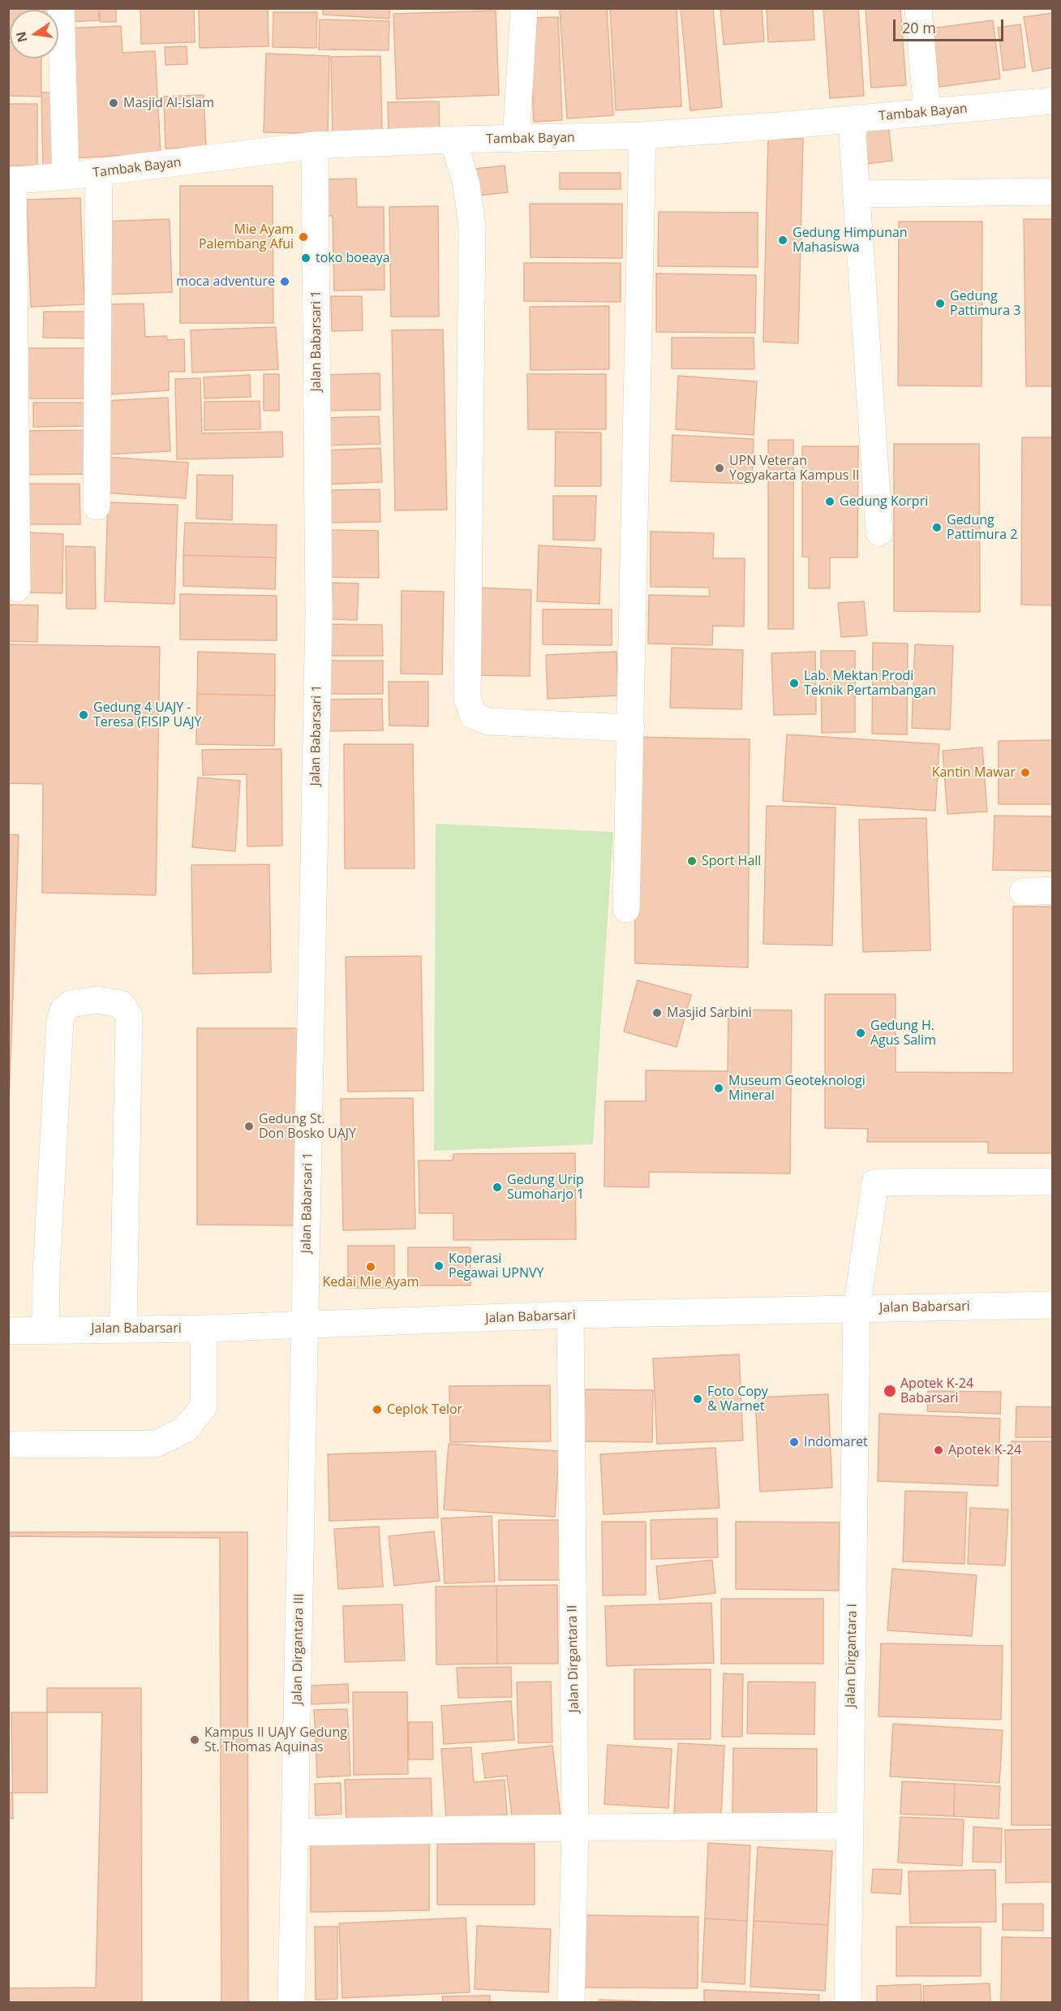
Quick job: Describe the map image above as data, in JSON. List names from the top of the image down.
{
  "streets": {
    "street": [
      "Tambak Bayan",
      "Jalan Babarsari 1",
      "Jalan Babarsari",
      "Jalan Dirgantara III",
      "Jalan Dirgantara I",
      "Jalan Dirgantara II"
    ]
  },
  "crossings": [
    ["Tambak Bayan", "Jalan Babarsari 1"],
    ["Jalan Babarsari 1", "Jalan Babarsari"],
    ["Jalan Babarsari 1", "Jalan Dirgantara III"],
    ["Jalan Babarsari", "Jalan Dirgantara III"],
    ["Jalan Babarsari", "Jalan Dirgantara I"],
    ["Jalan Babarsari", "Jalan Dirgantara II"]
  ],
  "places": [
    "Masjid Al-Islam",
    "Mie Ayam Palembang Afui",
    "Gedung Himpunan Mahasiswa",
    "toko boeaya",
    "moca adventure",
    "Gedung Pattimura 3",
    "UPN Veteran Yogyakarta Kampus II",
    "Gedung Korpri",
    "Gedung Pattimura 2",
    "Lab. Mektan Prodi Teknik Pertambangan",
    "Gedung 4 UAJY - Teresa (FISIP UAJY",
    "Kantin Mawar",
    "Sport Hall",
    "Masjid Sarbini",
    "Gedung H. Agus Salim",
    "Museum Geoteknologi Mineral",
    "Gedung St. Don Bosko UAJY",
    "Gedung Urip Sumoharjo 1",
    "Koperasi Pegawai UPNVY",
    "Kedai Mie Ayam",
    "Apotek K-24 Babarsari",
    "Foto Copy & Warnet",
    "Ceplok Telor",
    "Indomaret",
    "Apotek K-24",
    "Kampus II UAJY Gedung St. Thomas Aquinas"
  ],
  "scale_bar": "20 m",
  "north": "left"
}
